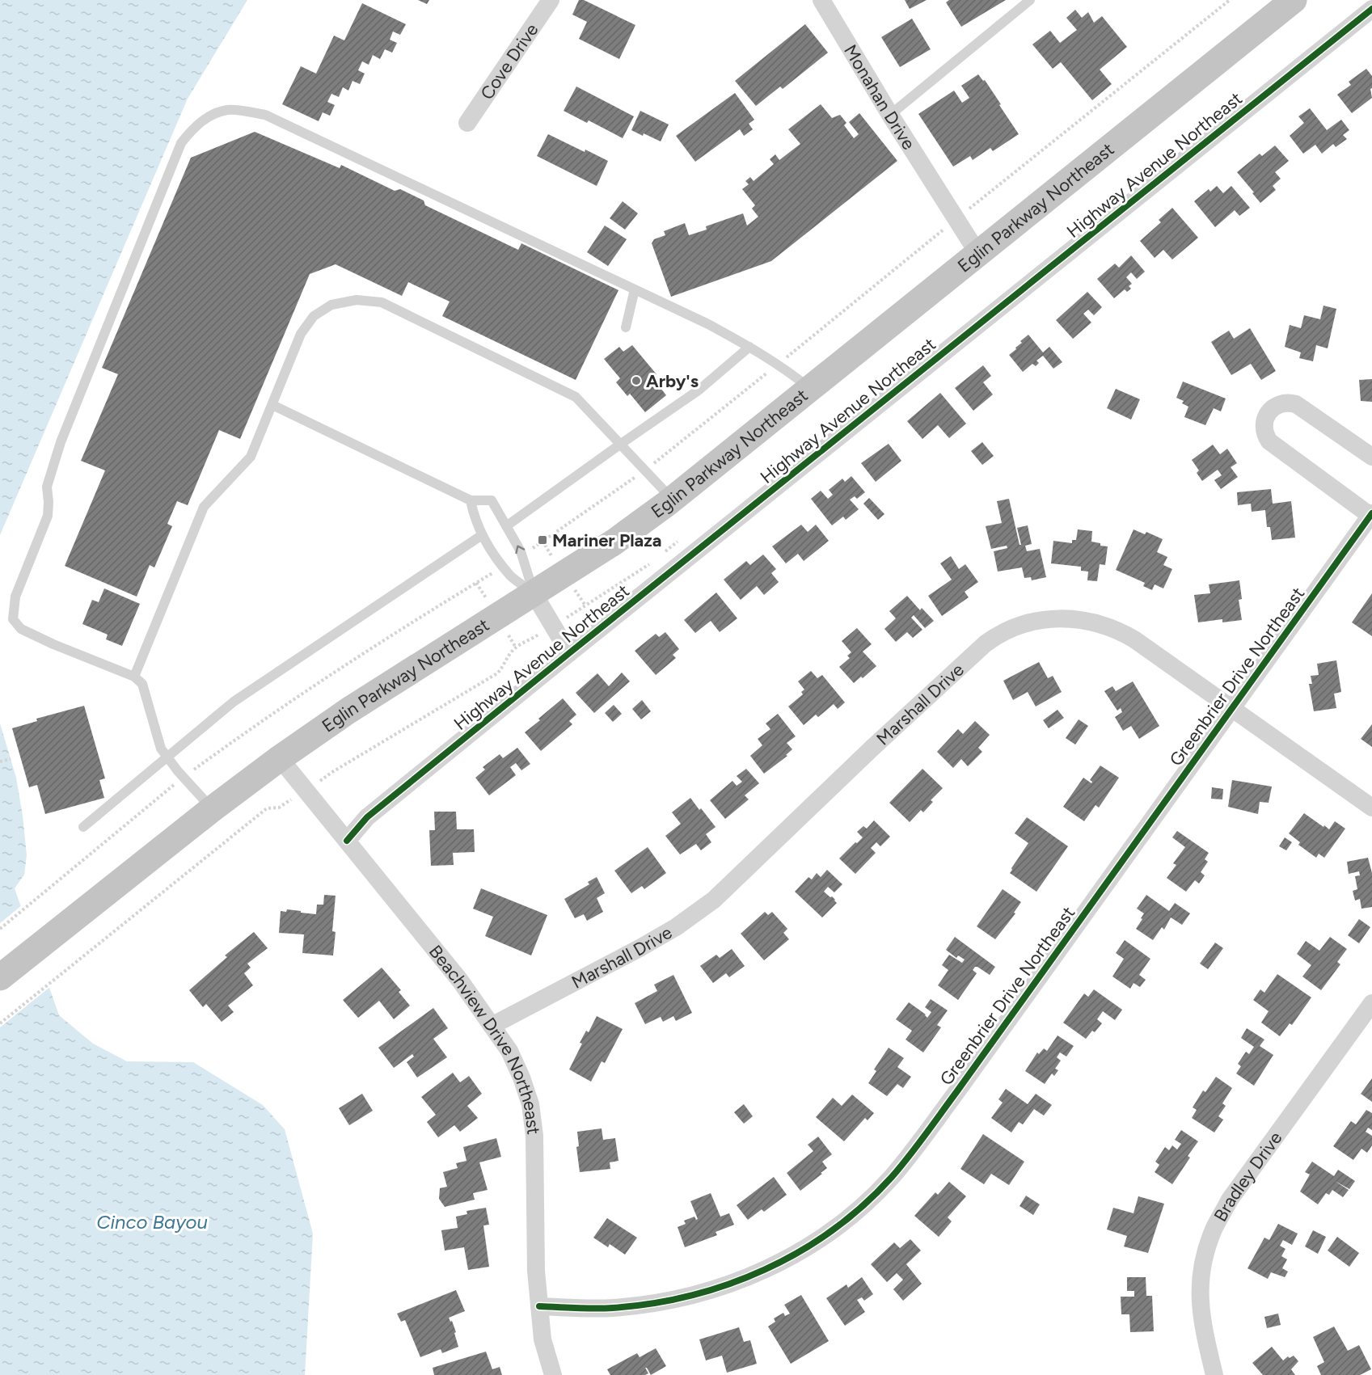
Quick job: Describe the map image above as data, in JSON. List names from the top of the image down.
{
  "streets": {
    "highway": ["Eglin Parkway Northeast"],
    "street": [
      "Cove Drive",
      "Monahan Drive",
      "Highway Avenue Northeast",
      "Greenbrier Drive Northeast",
      "Marshall Drive",
      "Beachview Drive Northeast",
      "Bradley Drive"
    ]
  },
  "crossings": [
    ["Monahan Drive", "Eglin Parkway Northeast"],
    ["Highway Avenue Northeast", "Beachview Drive Northeast"],
    ["Eglin Parkway Northeast", "Beachview Drive Northeast"],
    ["Greenbrier Drive Northeast", "Marshall Drive"],
    ["Greenbrier Drive Northeast", "Beachview Drive Northeast"],
    ["Marshall Drive", "Beachview Drive Northeast"]
  ],
  "water": ["Cinco Bayou"],
  "places": {
    "other": ["Arby's"],
    "transit": ["Mariner Plaza"]
  }
}
